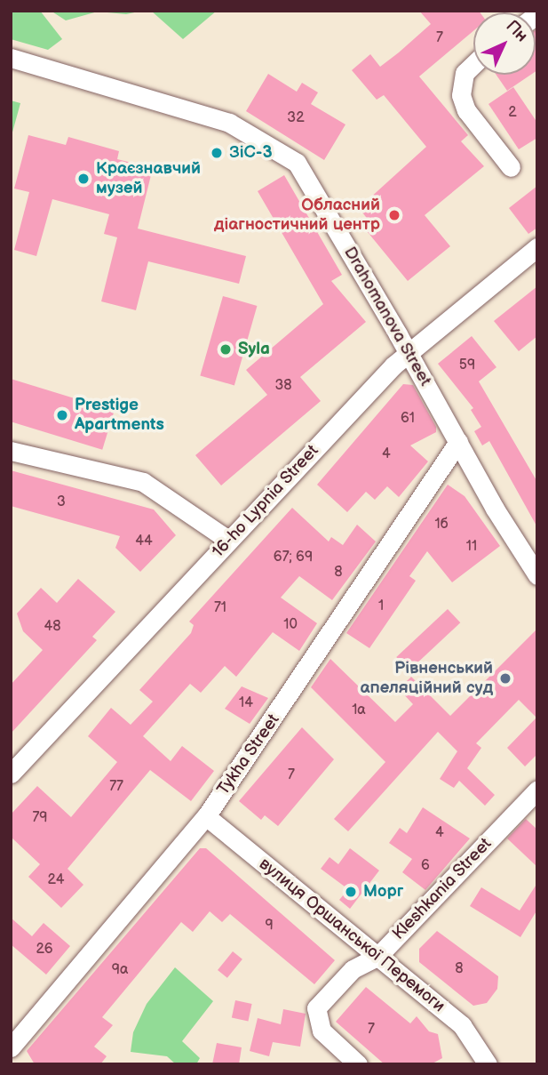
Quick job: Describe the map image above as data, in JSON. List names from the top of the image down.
{
  "streets": {
    "street": [
      "Drahomanova Street",
      "16-ho Lypnia Street",
      "Tykha Street",
      "Kleshkania Street",
      "вулиця Оршанської Перемоги"
    ]
  },
  "crossings": [
    ["Drahomanova Street", "16-ho Lypnia Street"],
    ["Drahomanova Street", "Tykha Street"],
    ["Tykha Street", "вулиця Оршанської Перемоги"],
    ["Kleshkania Street", "вулиця Оршанської Перемоги"]
  ],
  "places": [
    "ЗіС-3",
    "Краєзнавчий музей",
    "Обласний діагностичний центр",
    "Syla",
    "Prestige Apartments",
    "Рівненський апеляційний суд",
    "Морг"
  ],
  "house_numbers": [
    "7",
    "2",
    "32",
    "59",
    "38",
    "61",
    "4",
    "3",
    "1б",
    "44",
    "11",
    "67; 69",
    "8",
    "1",
    "71",
    "10",
    "48",
    "14",
    "1а",
    "7",
    "77",
    "79",
    "4",
    "6",
    "24",
    "9",
    "26",
    "8",
    "9а",
    "7"
  ],
  "north": "top right"
}
